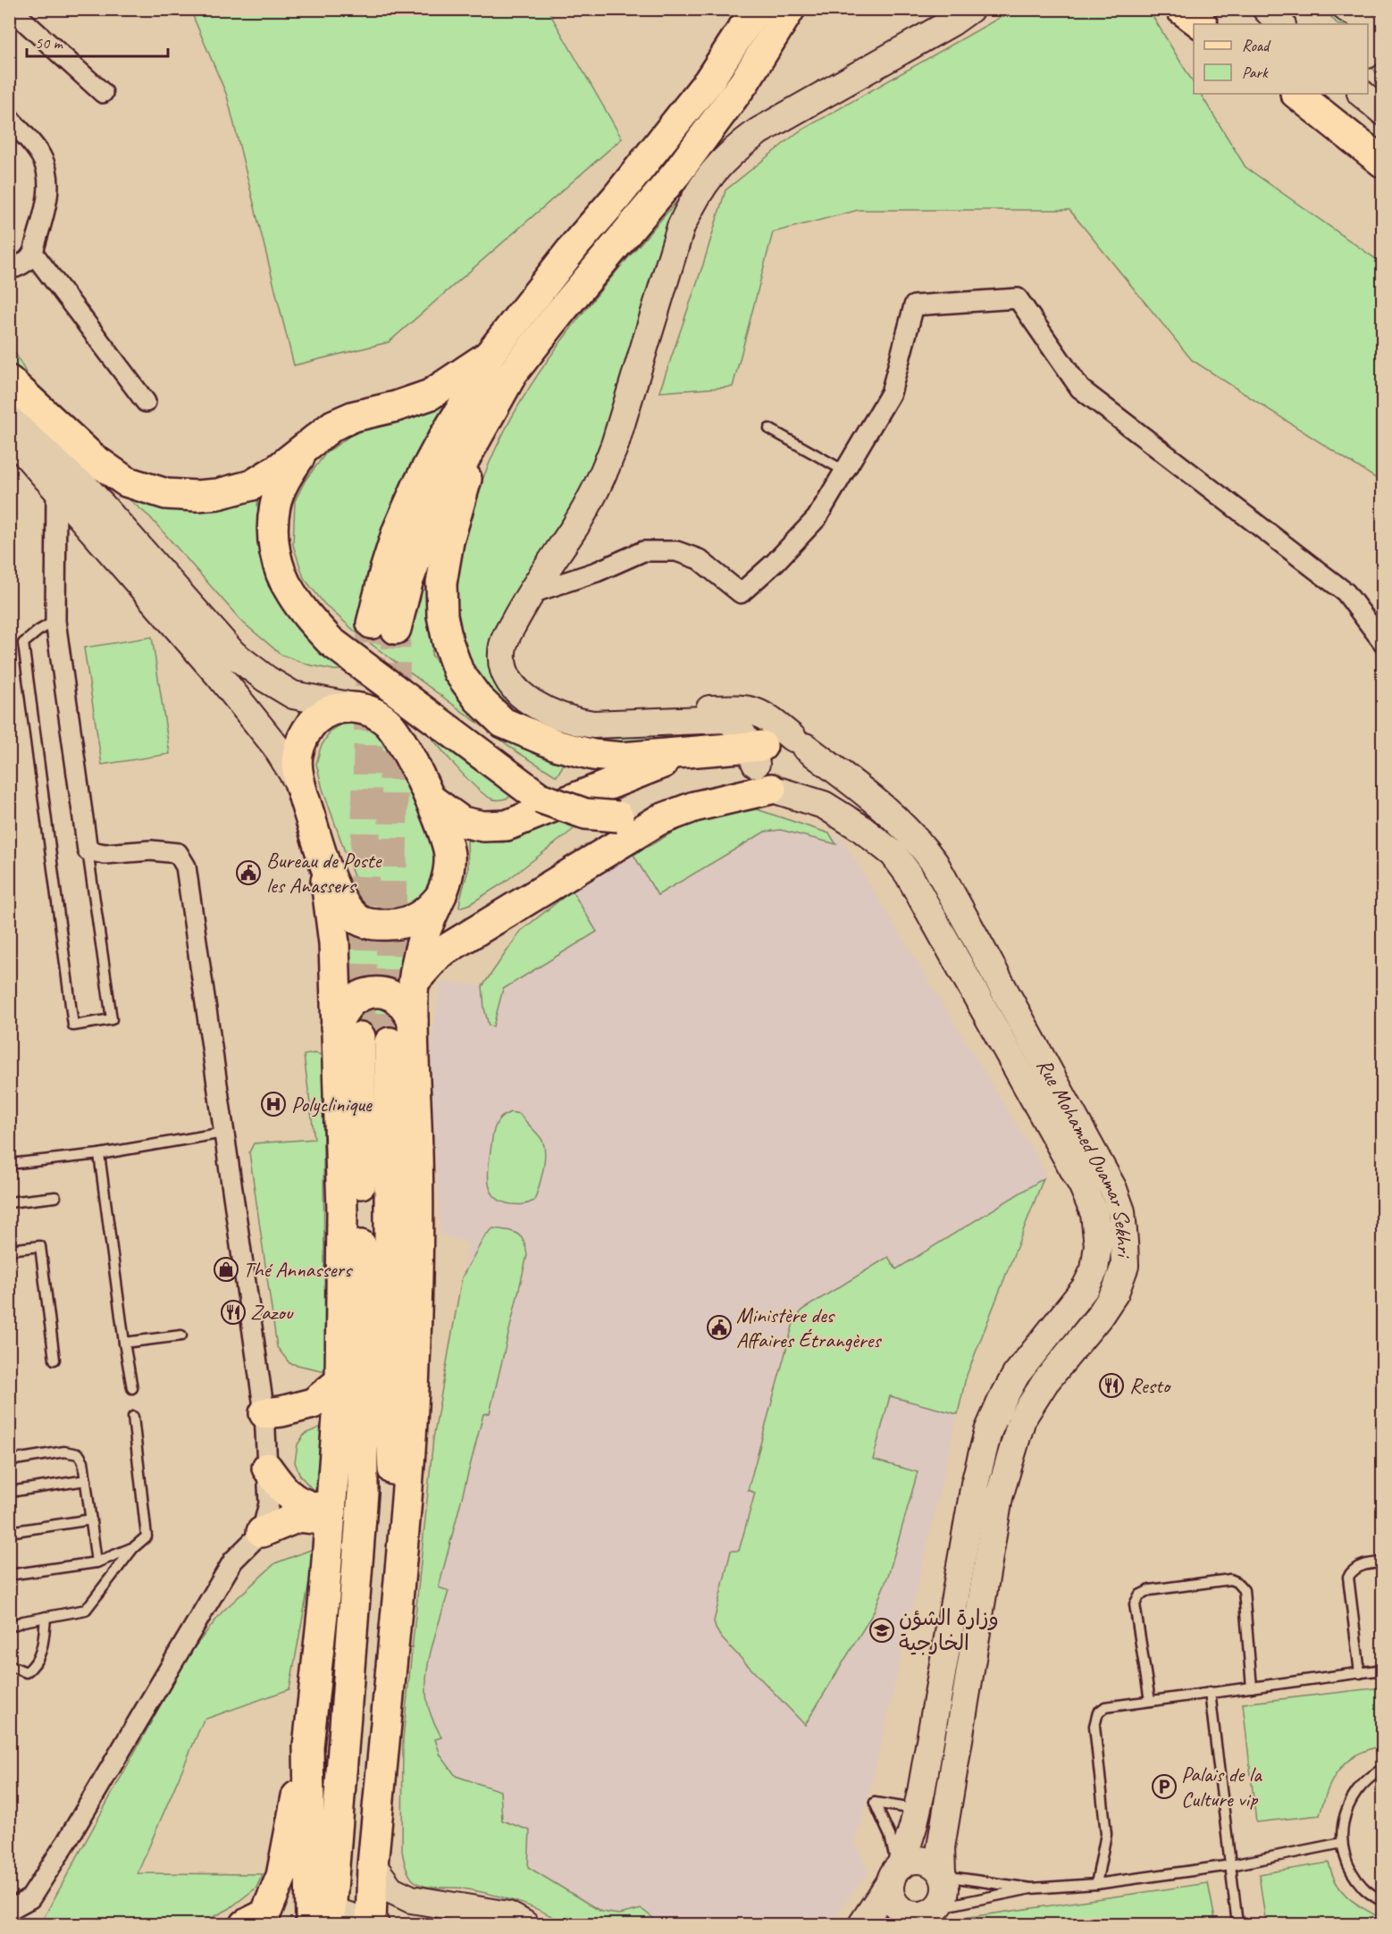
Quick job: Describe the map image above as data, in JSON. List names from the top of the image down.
{
  "streets": {
    "street": ["Rue Mohamed Ouamar Sekhri"]
  },
  "places": {
    "public building": ["Bureau de Poste les Anassers", "Ministère des Affaires Étrangères"],
    "hospital": ["Polyclinique"],
    "shop": ["Thé Annassers"],
    "restaurant": ["Zazou", "Resto"],
    "school or university": ["وزارة الشؤن الخارجية"],
    "parking": ["Palais de la Culture vip"]
  },
  "legend": ["Road", "Park"],
  "scale_bar": "50 m"
}
